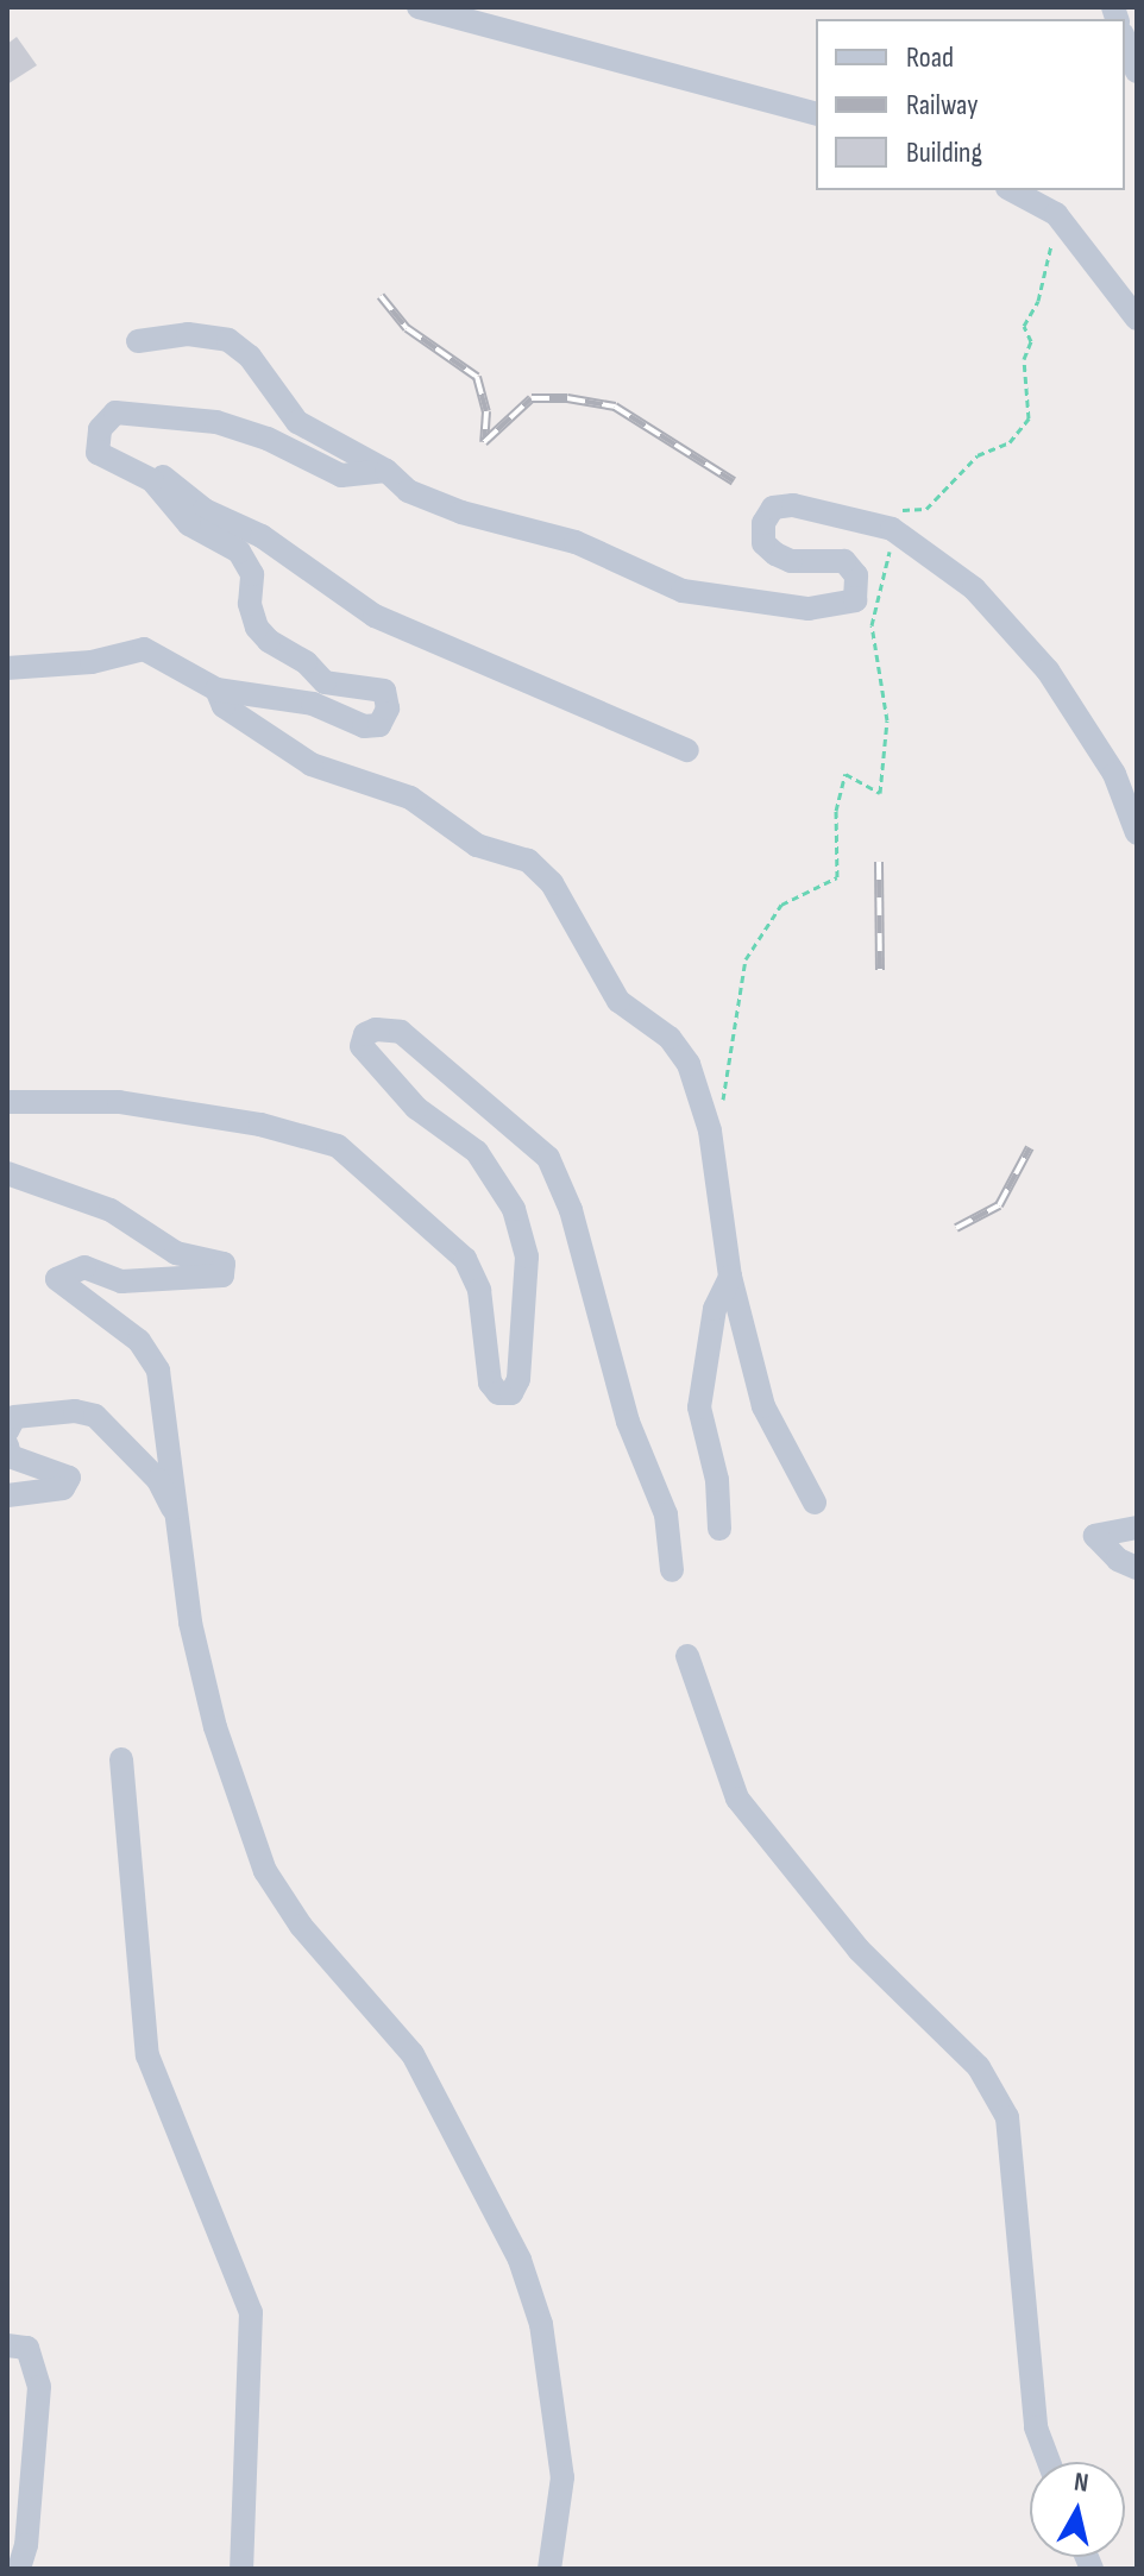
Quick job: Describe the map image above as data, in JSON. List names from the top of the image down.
{
  "legend": ["Road", "Railway", "Building"],
  "north": "top"
}
